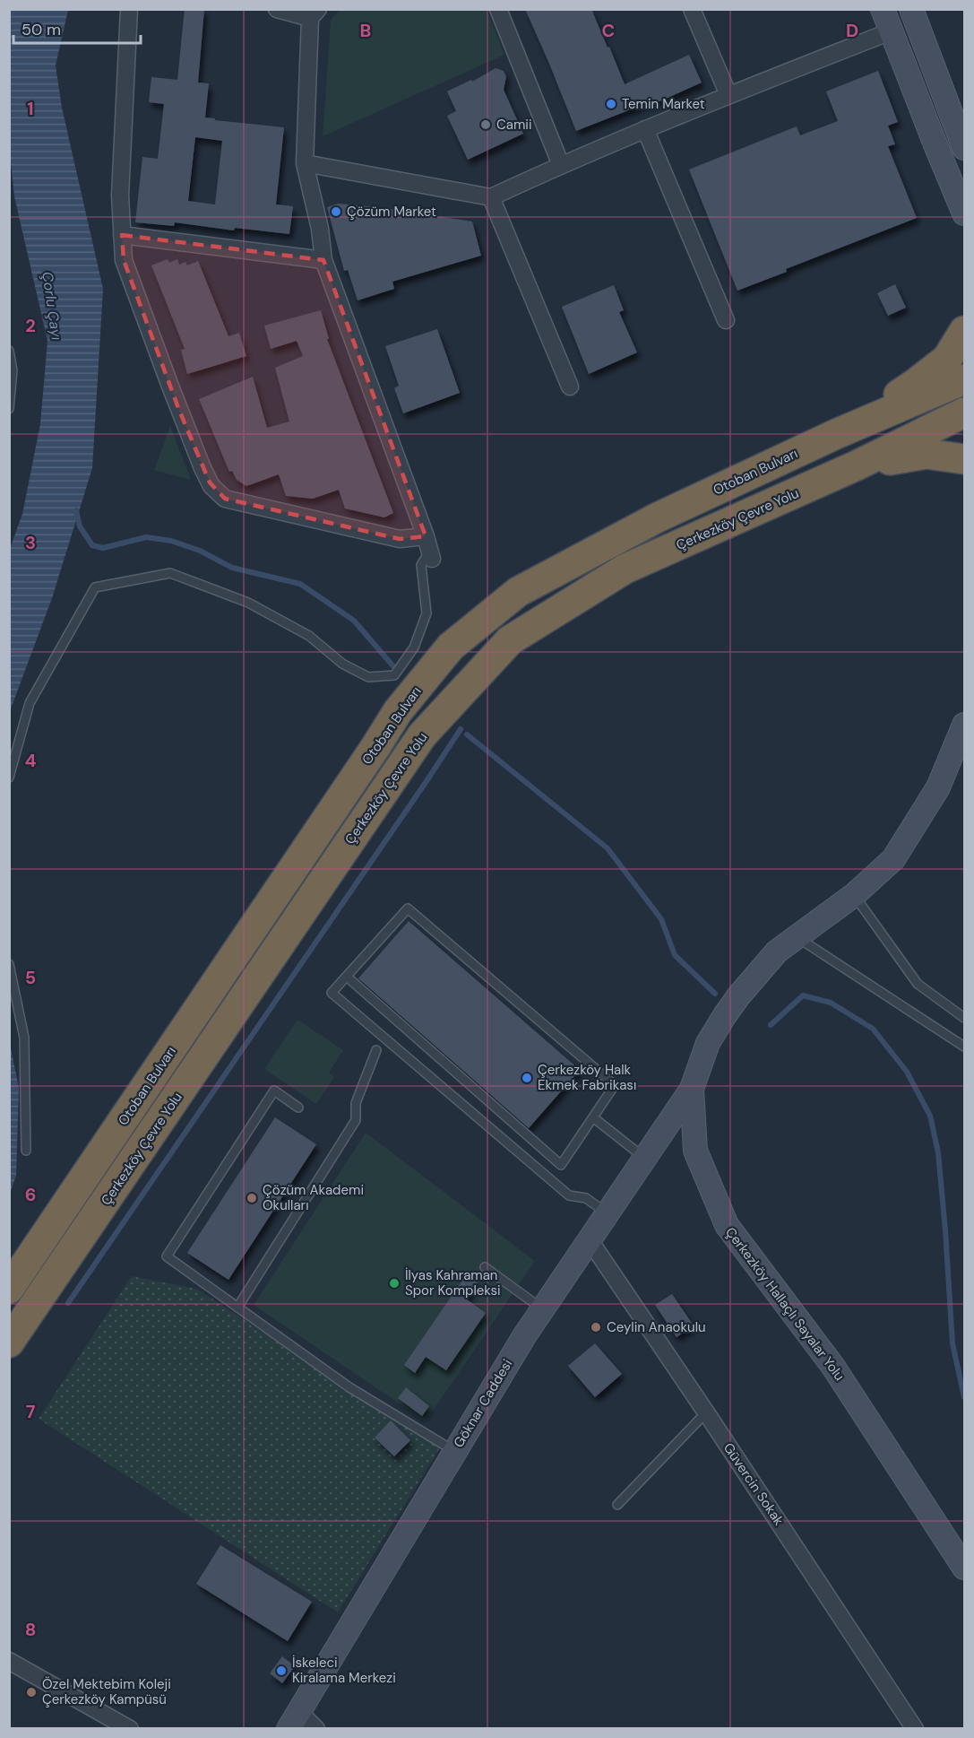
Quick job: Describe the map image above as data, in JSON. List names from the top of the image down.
{
  "streets": {
    "highway": ["Otoban Bulvarı", "Çerkezköy Çevre Yolu"],
    "main road": ["Çerkezköy Hallaçlı Sayalar Yolu", "Göknar Caddesi"],
    "street": ["Güvercin Sokak"]
  },
  "crossings": [
    ["Çerkezköy Hallaçlı Sayalar Yolu", "Göknar Caddesi"],
    ["Göknar Caddesi", "Güvercin Sokak"]
  ],
  "water": ["Çorlu Çayı"],
  "places": [
    "Temin Market",
    "Camii",
    "Çözüm Market",
    "Çerkezköy Halk Ekmek Fabrikası",
    "Çözüm Akademi Okulları",
    "İlyas Kahraman Spor Kompleksi",
    "Ceylin Anaokulu",
    "İskeleci Kiralama Merkezi",
    "Özel Mektebim Koleji Çerkezköy Kampüsü"
  ],
  "scale_bar": "50 m",
  "grid": {
    "columns": ["B", "C", "D"],
    "rows": [
      "1",
      "2",
      "3",
      "4",
      "5",
      "6",
      "7",
      "8"
    ]
  }
}
